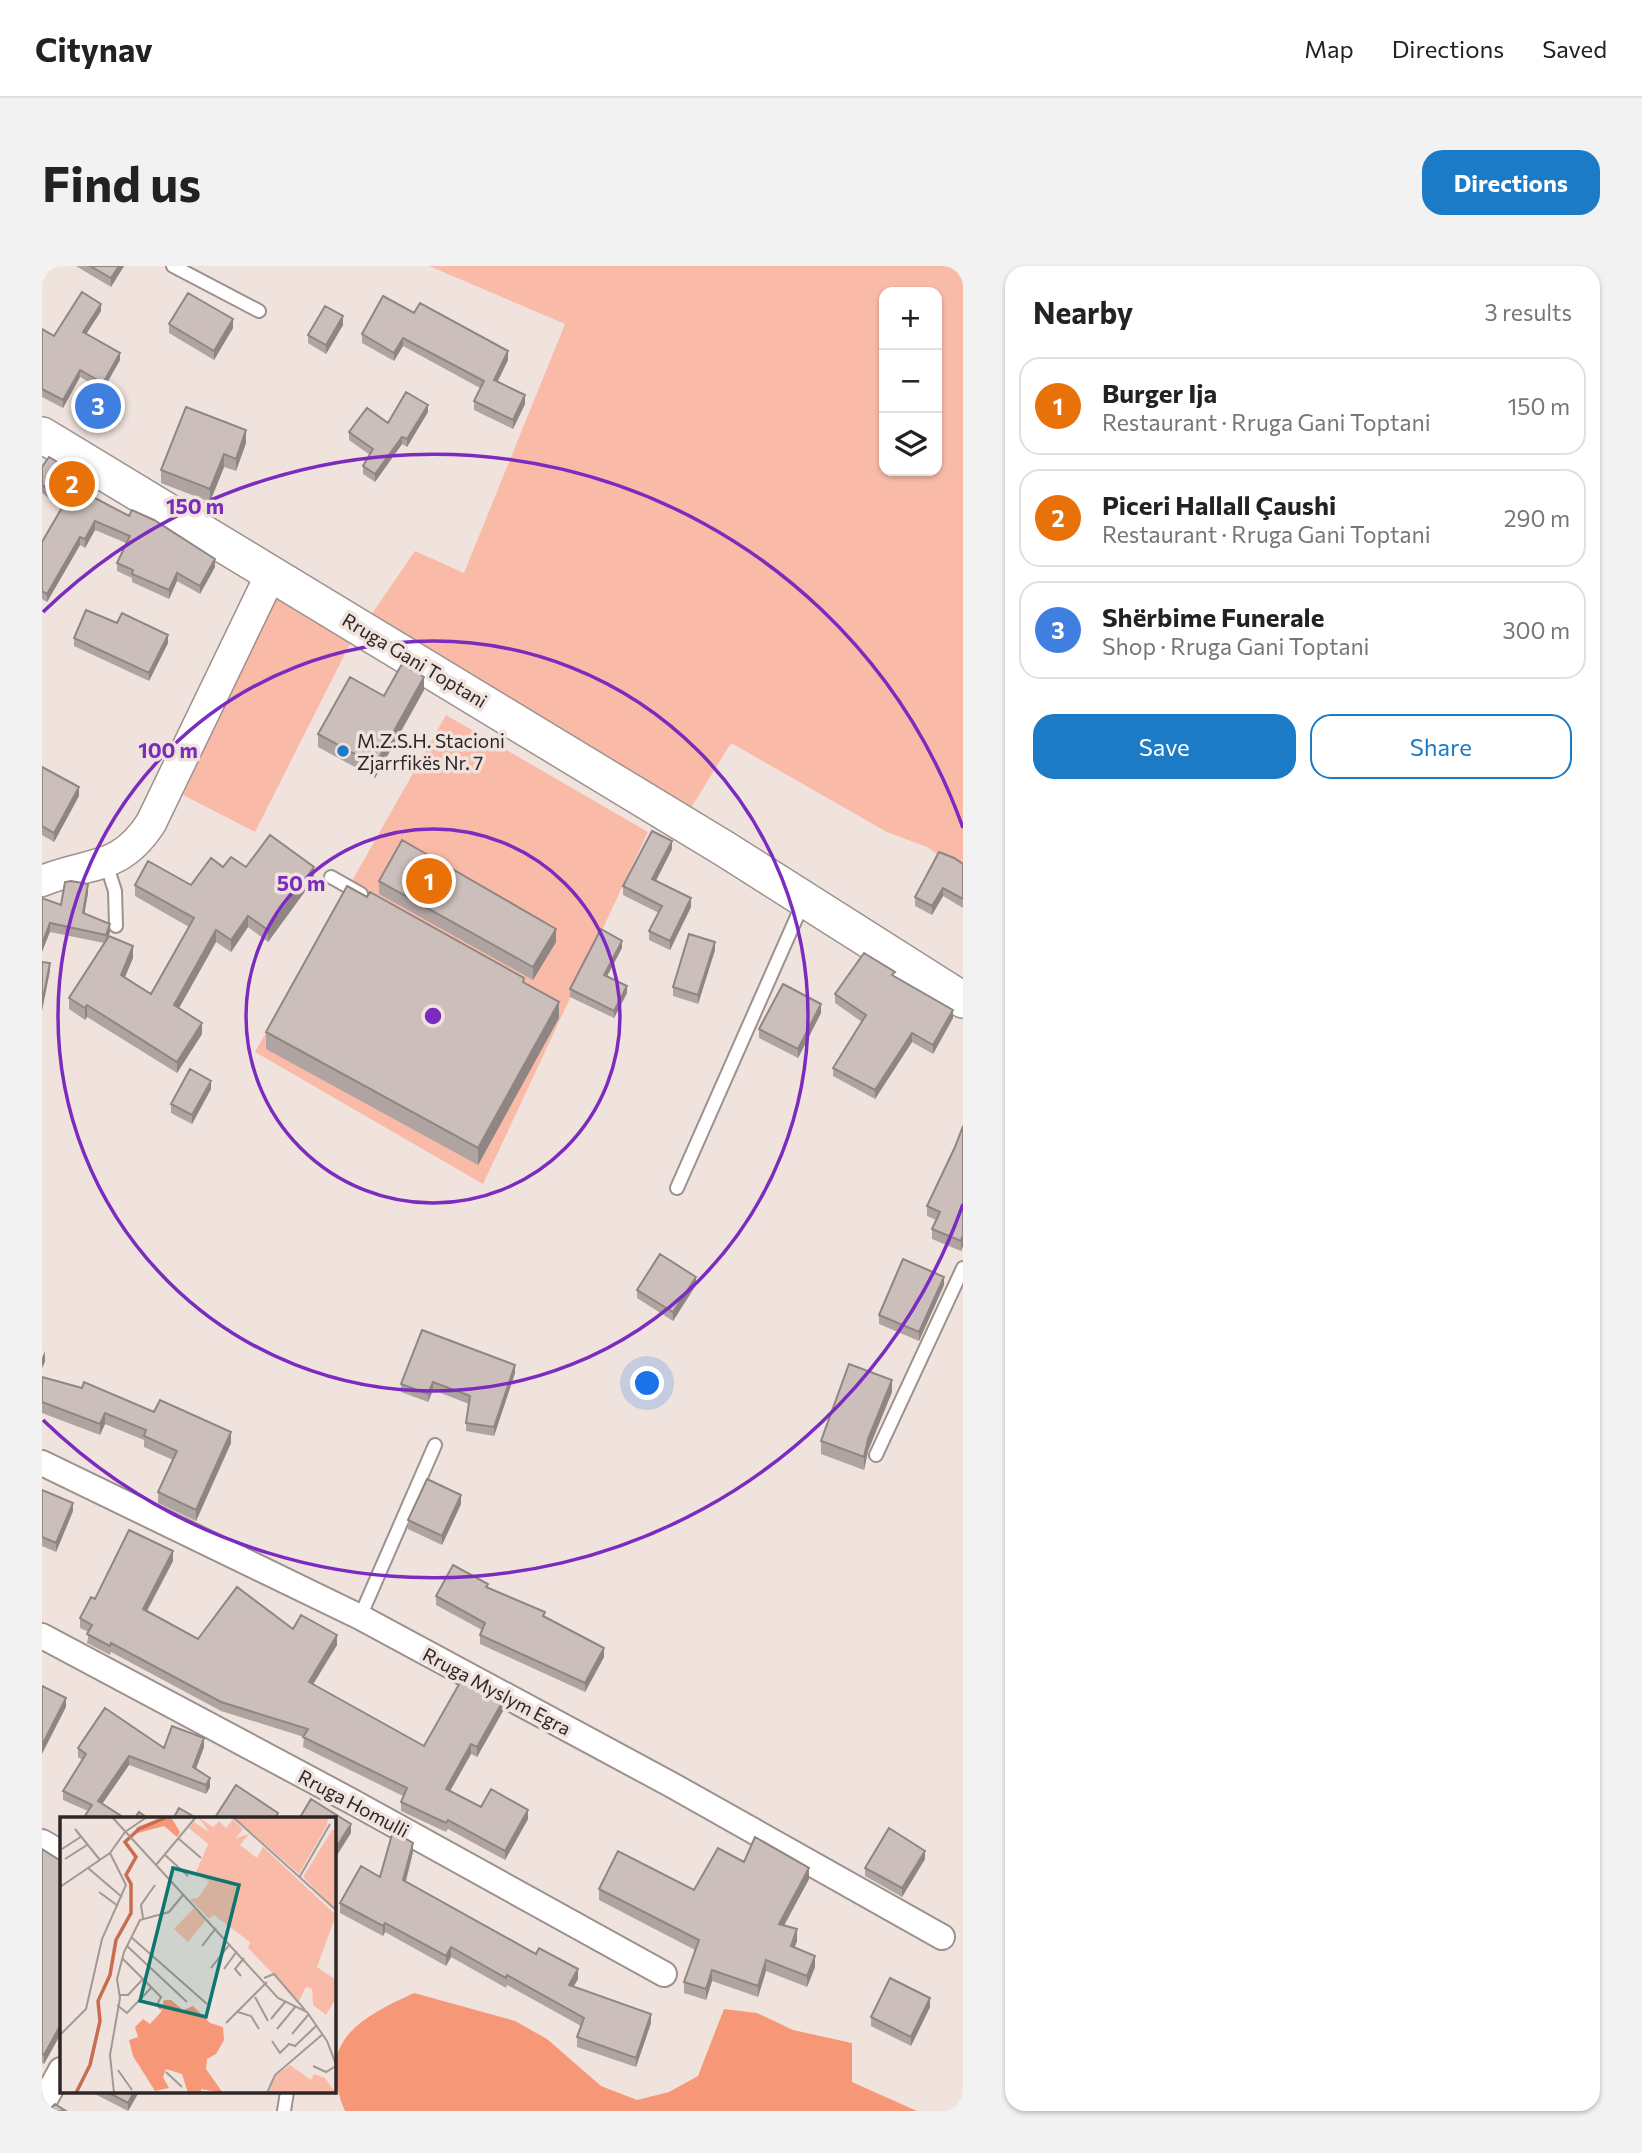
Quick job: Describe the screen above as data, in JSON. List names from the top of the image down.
{
  "streets": {
    "main road": ["Rruga Gani Toptani"],
    "street": ["Rruga Myslym Egra", "Rruga Homulli"]
  },
  "places": ["M.Z.S.H. Stacioni Zjarrfikës Nr. 7"],
  "page": {
    "header": "Citynav",
    "nav": ["Map", "Directions", "Saved"],
    "buttons": [
      "Directions",
      ["Save", "Share"]
    ],
    "title": "Find us",
    "heading": ["Nearby", "3 results"],
    "map_buttons": ["+", "−"],
    "list": [
      {
        "mark": "1",
        "name": "Burger Ija",
        "note": "Restaurant · Rruga Gani Toptani",
        "value": "150 m"
      },
      {
        "mark": "2",
        "name": "Piceri Hallall Çaushi",
        "note": "Restaurant · Rruga Gani Toptani",
        "value": "290 m"
      },
      {
        "mark": "3",
        "name": "Shërbime Funerale",
        "note": "Shop · Rruga Gani Toptani",
        "value": "300 m"
      }
    ],
    "pins": ["3", "2", "1"]
  },
  "rings": ["150 m", "100 m", "50 m"]
}
